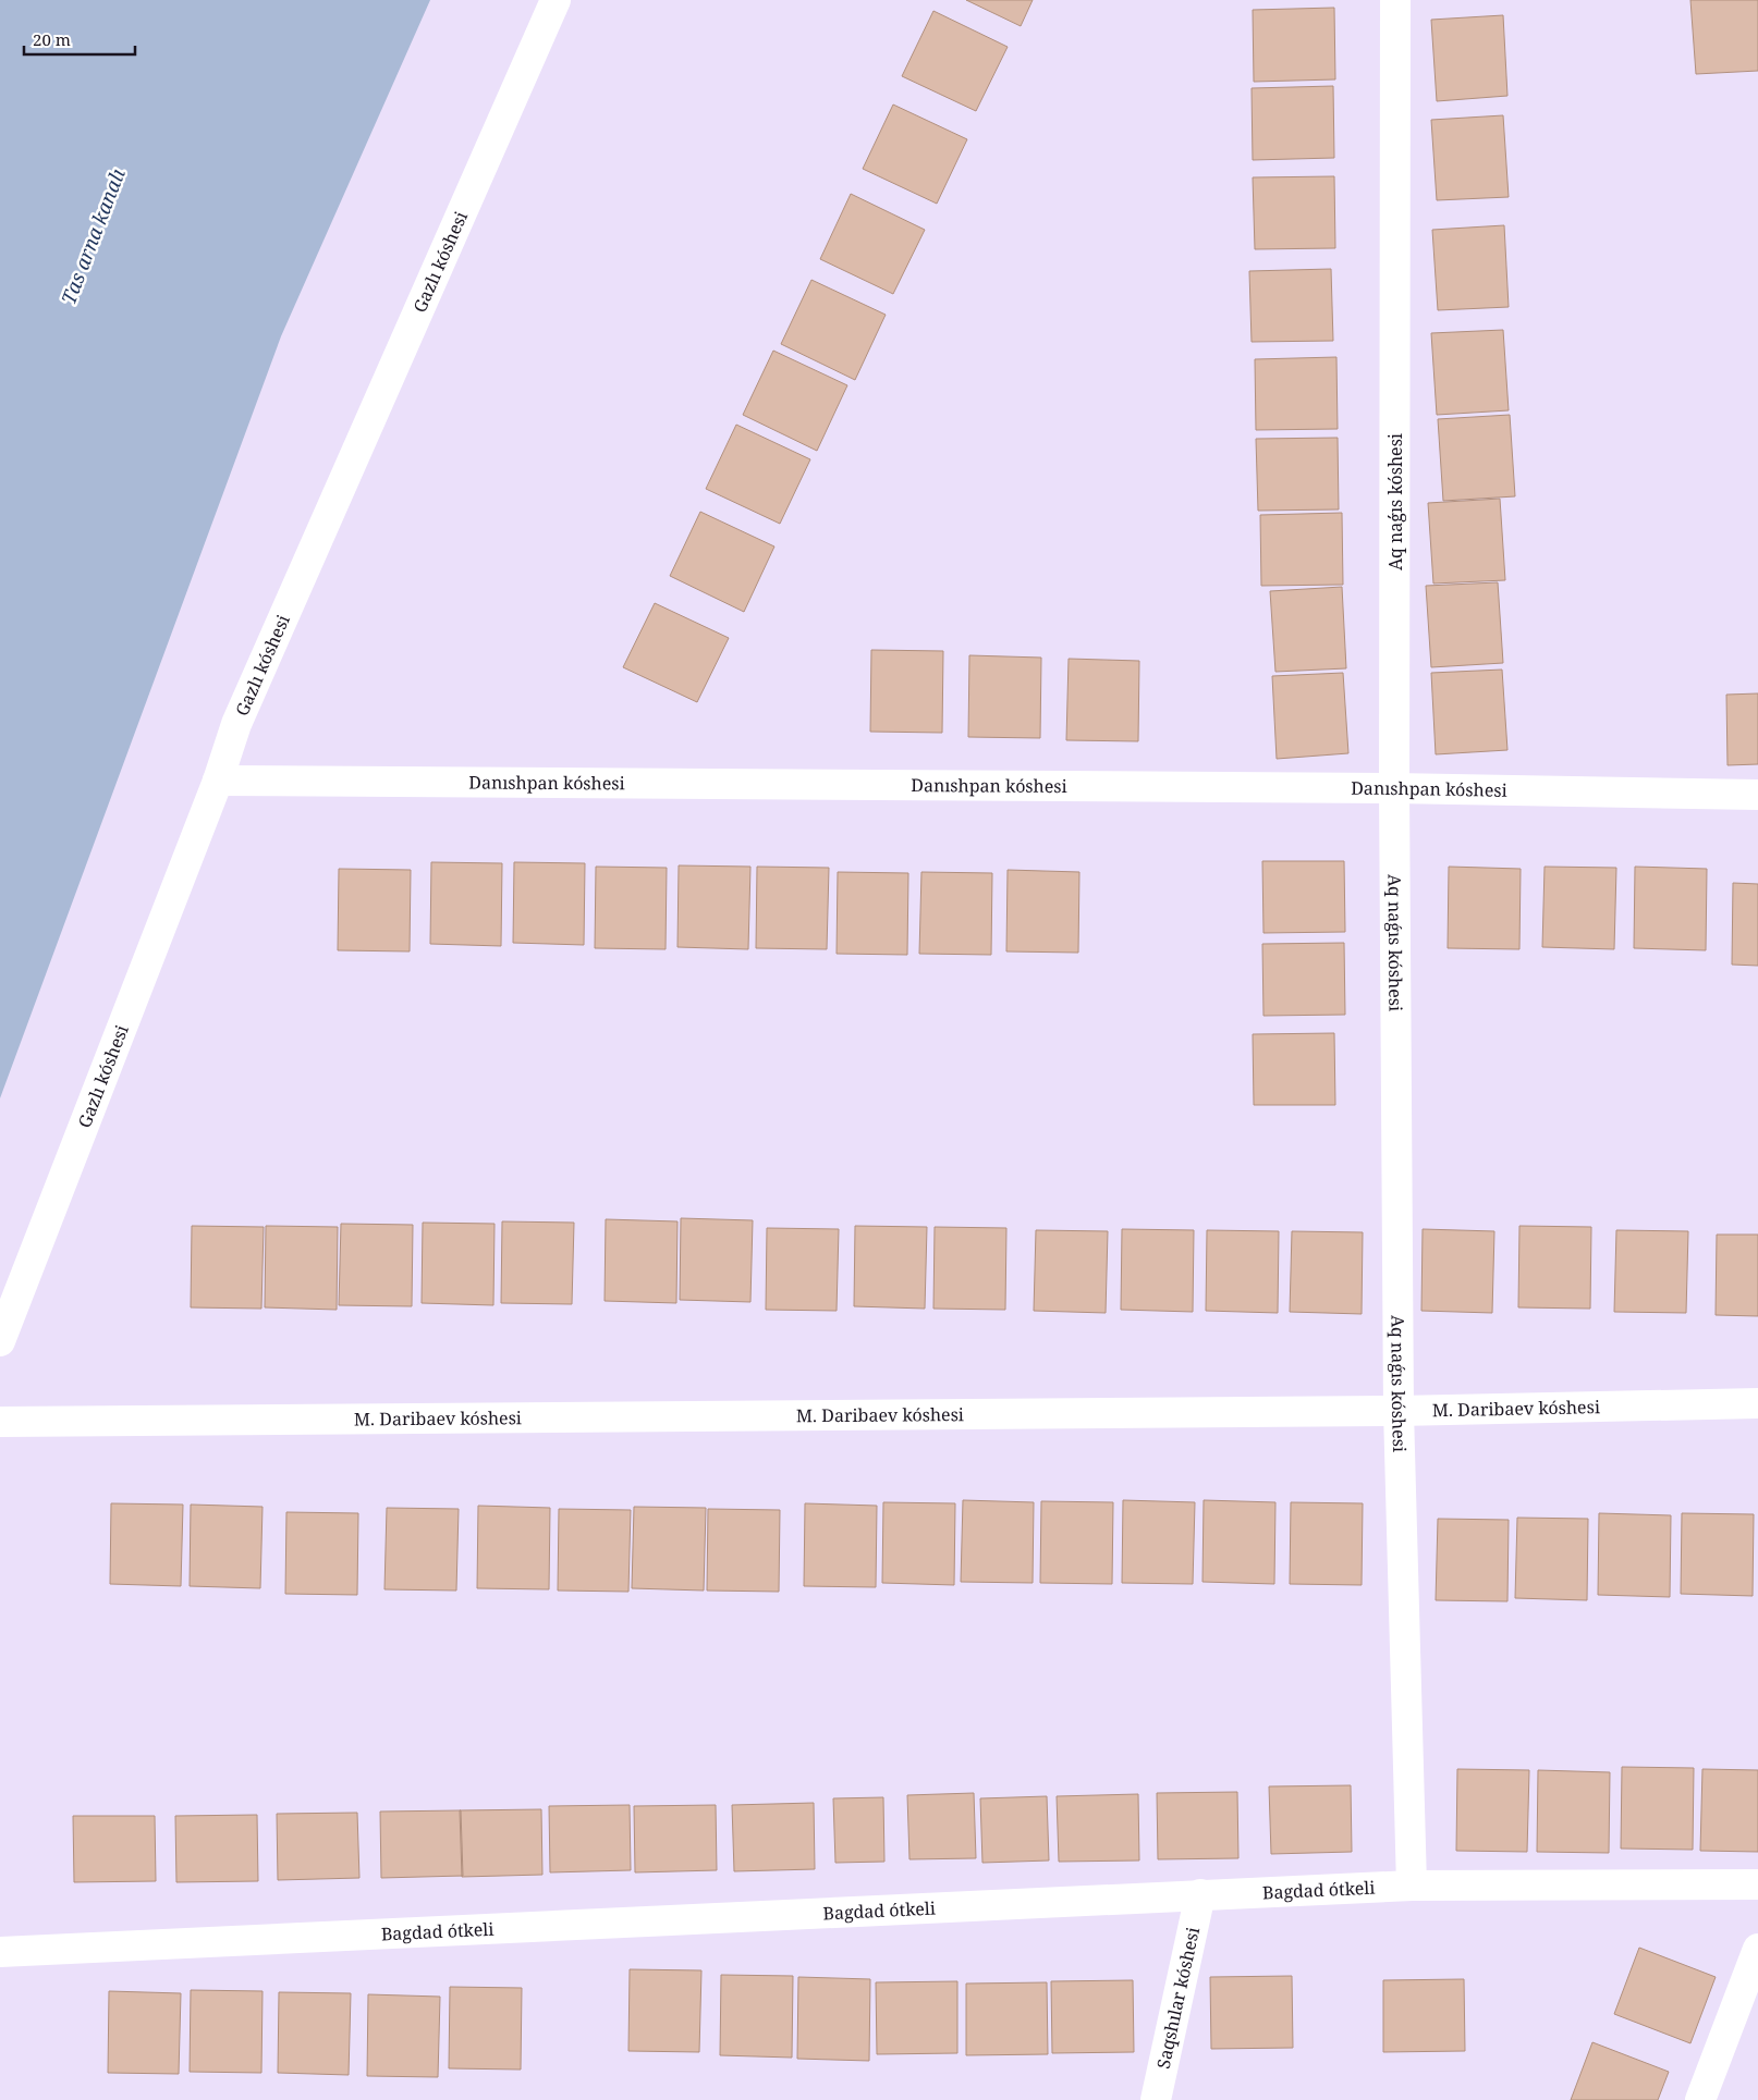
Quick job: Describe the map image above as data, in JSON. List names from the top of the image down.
{
  "streets": {
    "street": [
      "Gazlı kóshesi",
      "Aq naǵıs kóshesi",
      "Danıshpan kóshesi",
      "M. Daribaev kóshesi",
      "Bagdad ótkeli",
      "Saqshılar kóshesi"
    ]
  },
  "crossings": [
    ["Gazlı kóshesi", "Danıshpan kóshesi"],
    ["Aq naǵıs kóshesi", "Danıshpan kóshesi"],
    ["Aq naǵıs kóshesi", "M. Daribaev kóshesi"],
    ["Aq naǵıs kóshesi", "Bagdad ótkeli"],
    ["Bagdad ótkeli", "Saqshılar kóshesi"]
  ],
  "water": ["Tas arna kanalı"],
  "scale_bar": "20 m"
}
